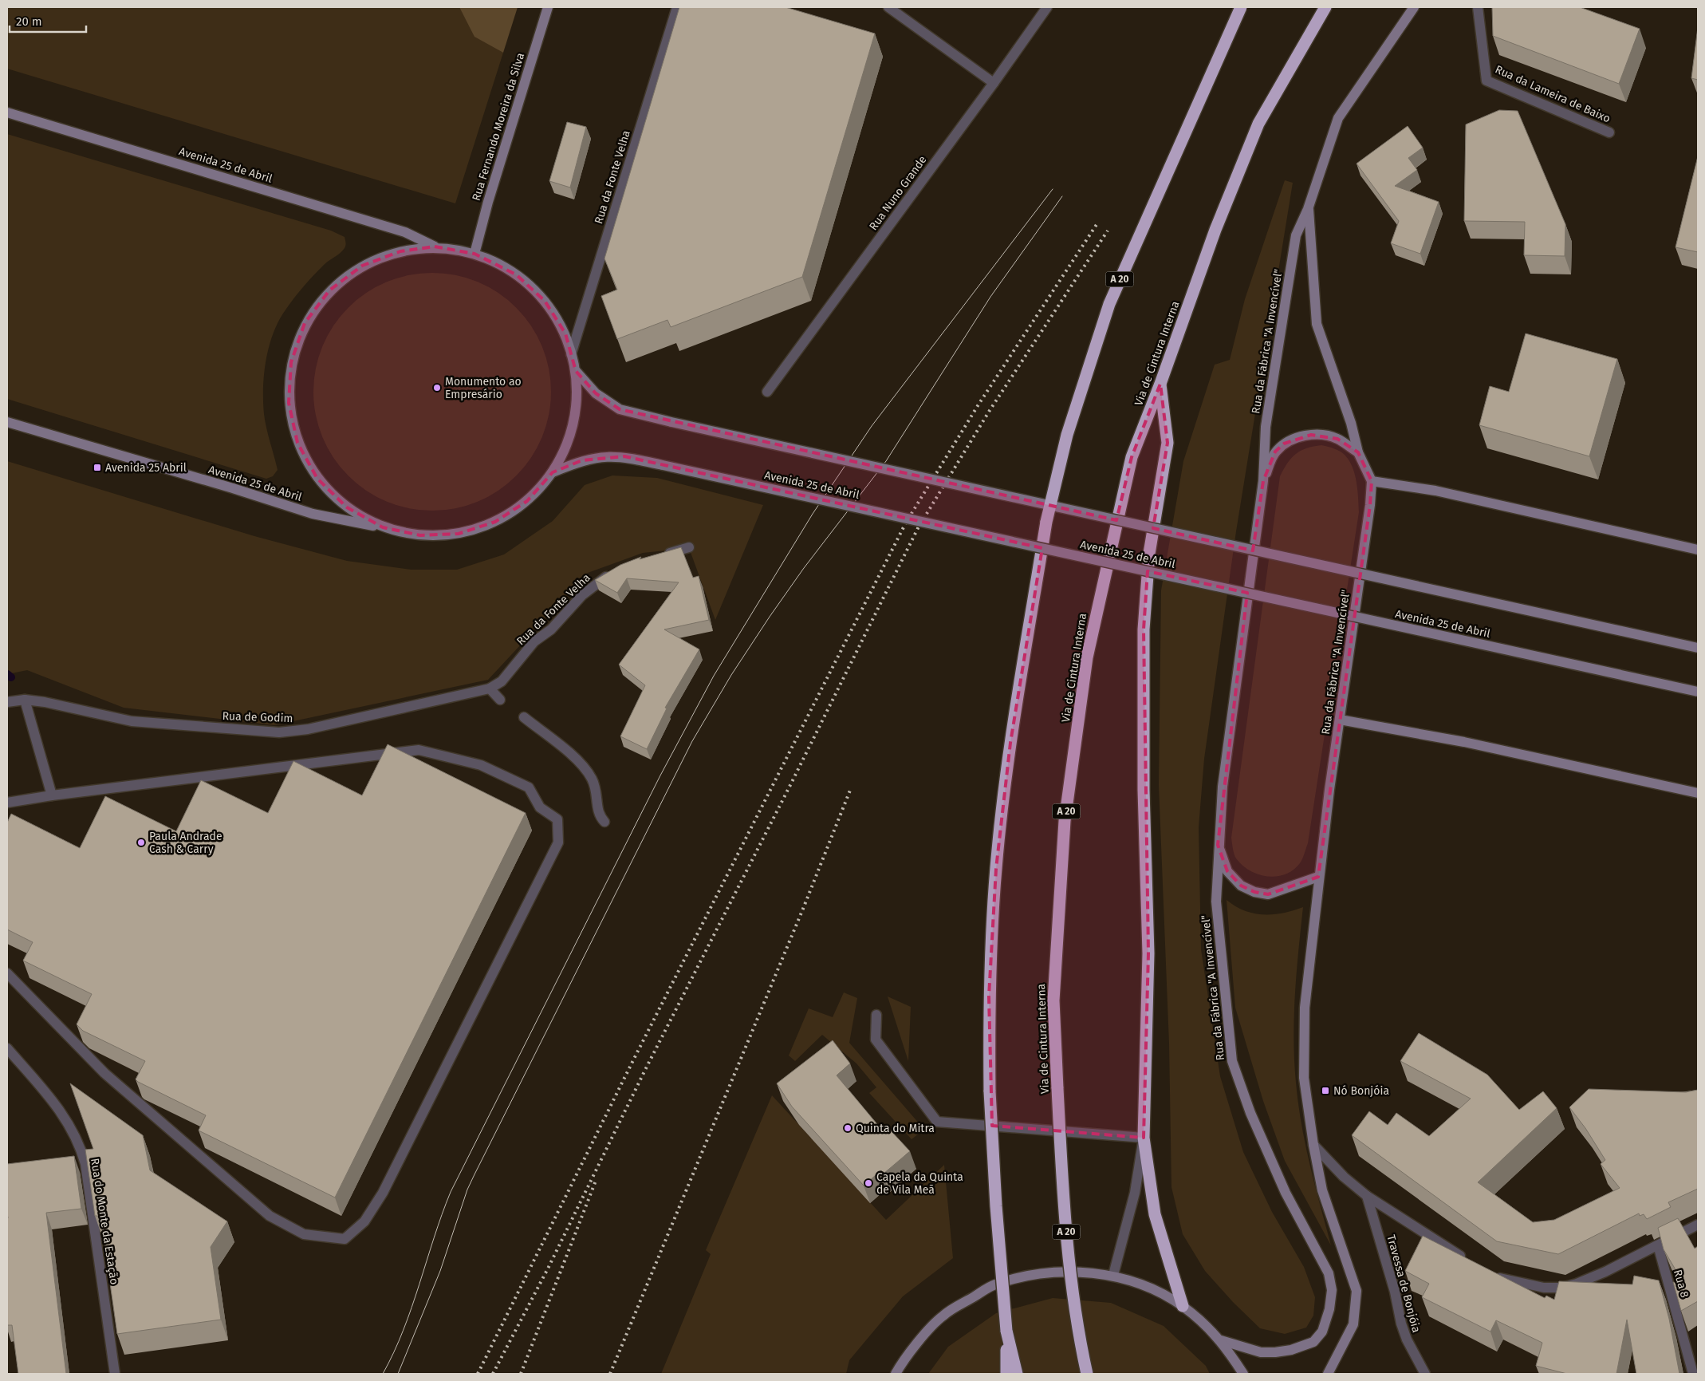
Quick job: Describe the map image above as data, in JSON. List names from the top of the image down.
{
  "streets": {
    "highway": ["A 20", "Via de Cintura Interna"],
    "main road": ["Rua Fernando Moreira da Silva", "Avenida 25 de Abril", "Rua da Fábrica \"A Invencível\""],
    "street": [
      "Rua da Lameira de Baixo",
      "Rua da Fonte Velha",
      "Rua Nuno Grande",
      "Rua de Godim",
      "Rua do Monte da Estação",
      "Travessa de Bonjóia",
      "Rua 8"
    ]
  },
  "crossings": [
    ["Rua da Fonte Velha", "Rua de Godim"]
  ],
  "places": {
    "other": [
      "Monumento ao Empresário",
      "Paula Andrade Cash & Carry",
      "Quinta do Mitra",
      "Capela da Quinta de Vila Meã"
    ],
    "transit": ["Avenida 25 Abril", "Nó Bonjóia"]
  },
  "scale_bar": "20 m"
}
